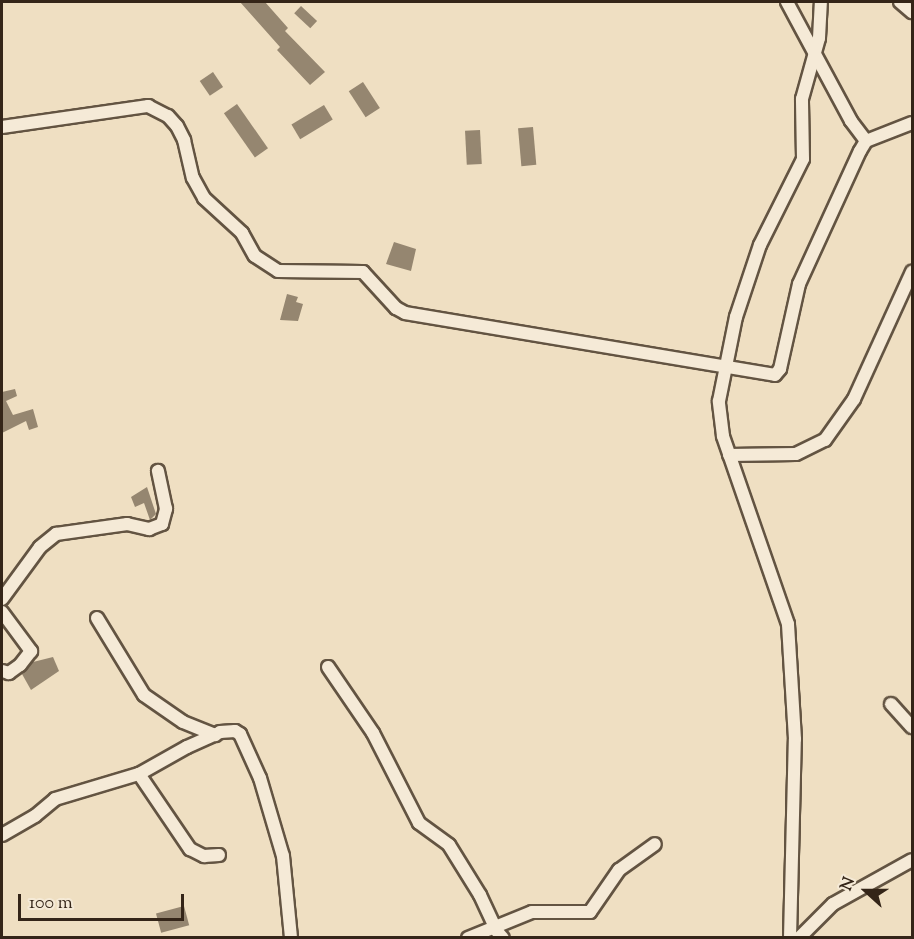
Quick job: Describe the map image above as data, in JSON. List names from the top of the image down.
{
  "scale_bar": "100 m",
  "north": "left"
}
